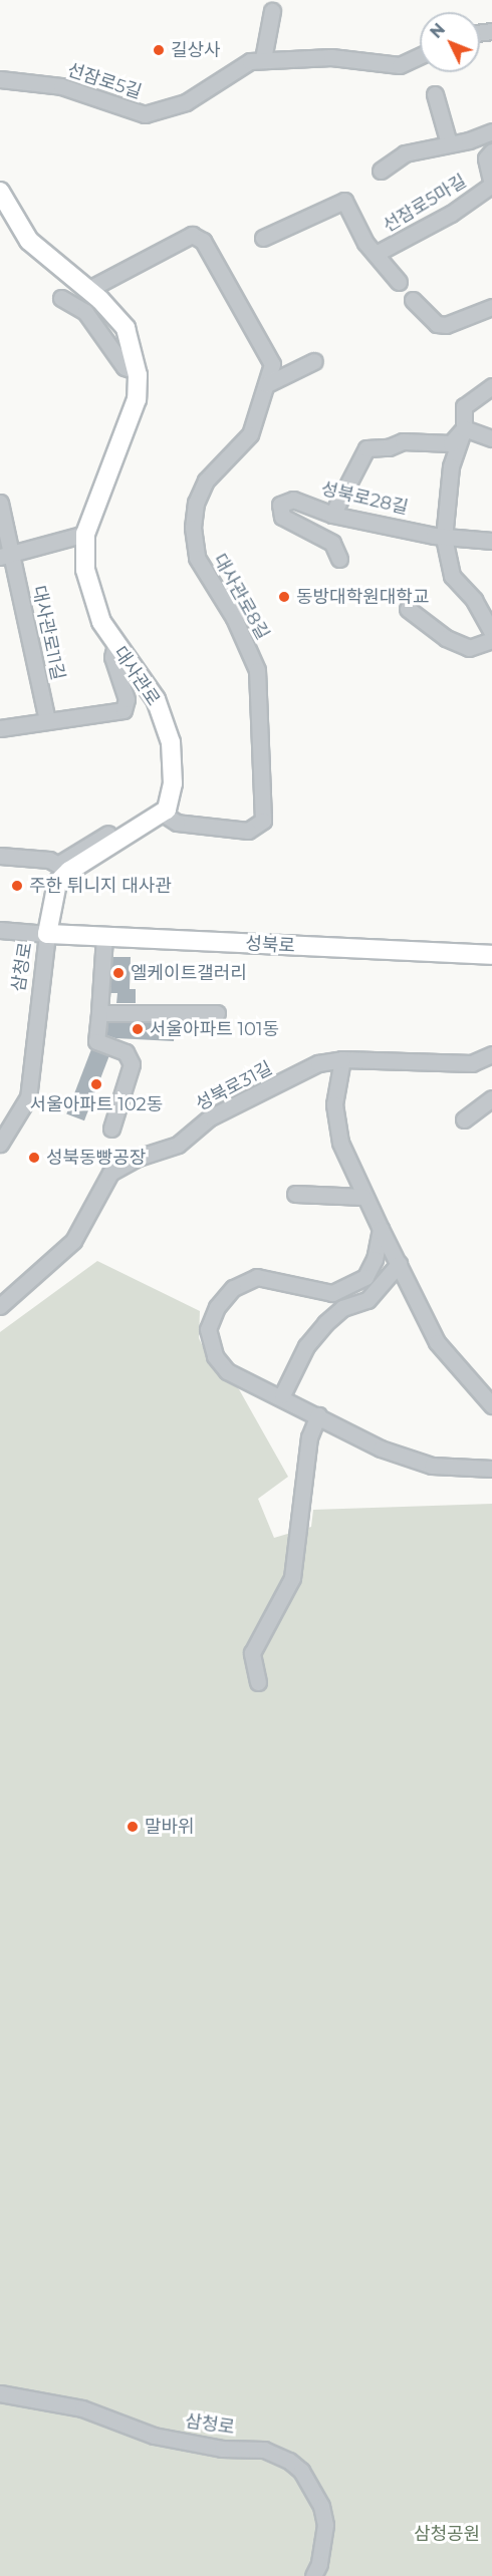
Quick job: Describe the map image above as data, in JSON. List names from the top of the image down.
{
  "streets": {
    "main road": ["대사관로", "성북로"],
    "street": [
      "선잠로5길",
      "선잠로5마길",
      "성북로28길",
      "대사관로8길",
      "대사관로11길",
      "삼청로",
      "성북로31길"
    ]
  },
  "crossings": [
    ["대사관로8길", "대사관로"],
    ["성북로", "삼청로"]
  ],
  "parks": ["삼청공원"],
  "places": [
    "길상사",
    "동방대학원대학교",
    "주한 튀니지 대사관",
    "엘케이트갤러리",
    "서울아파트 101동",
    "서울아파트 102동",
    "성북동빵공장",
    "말바위"
  ],
  "north": "top left"
}
